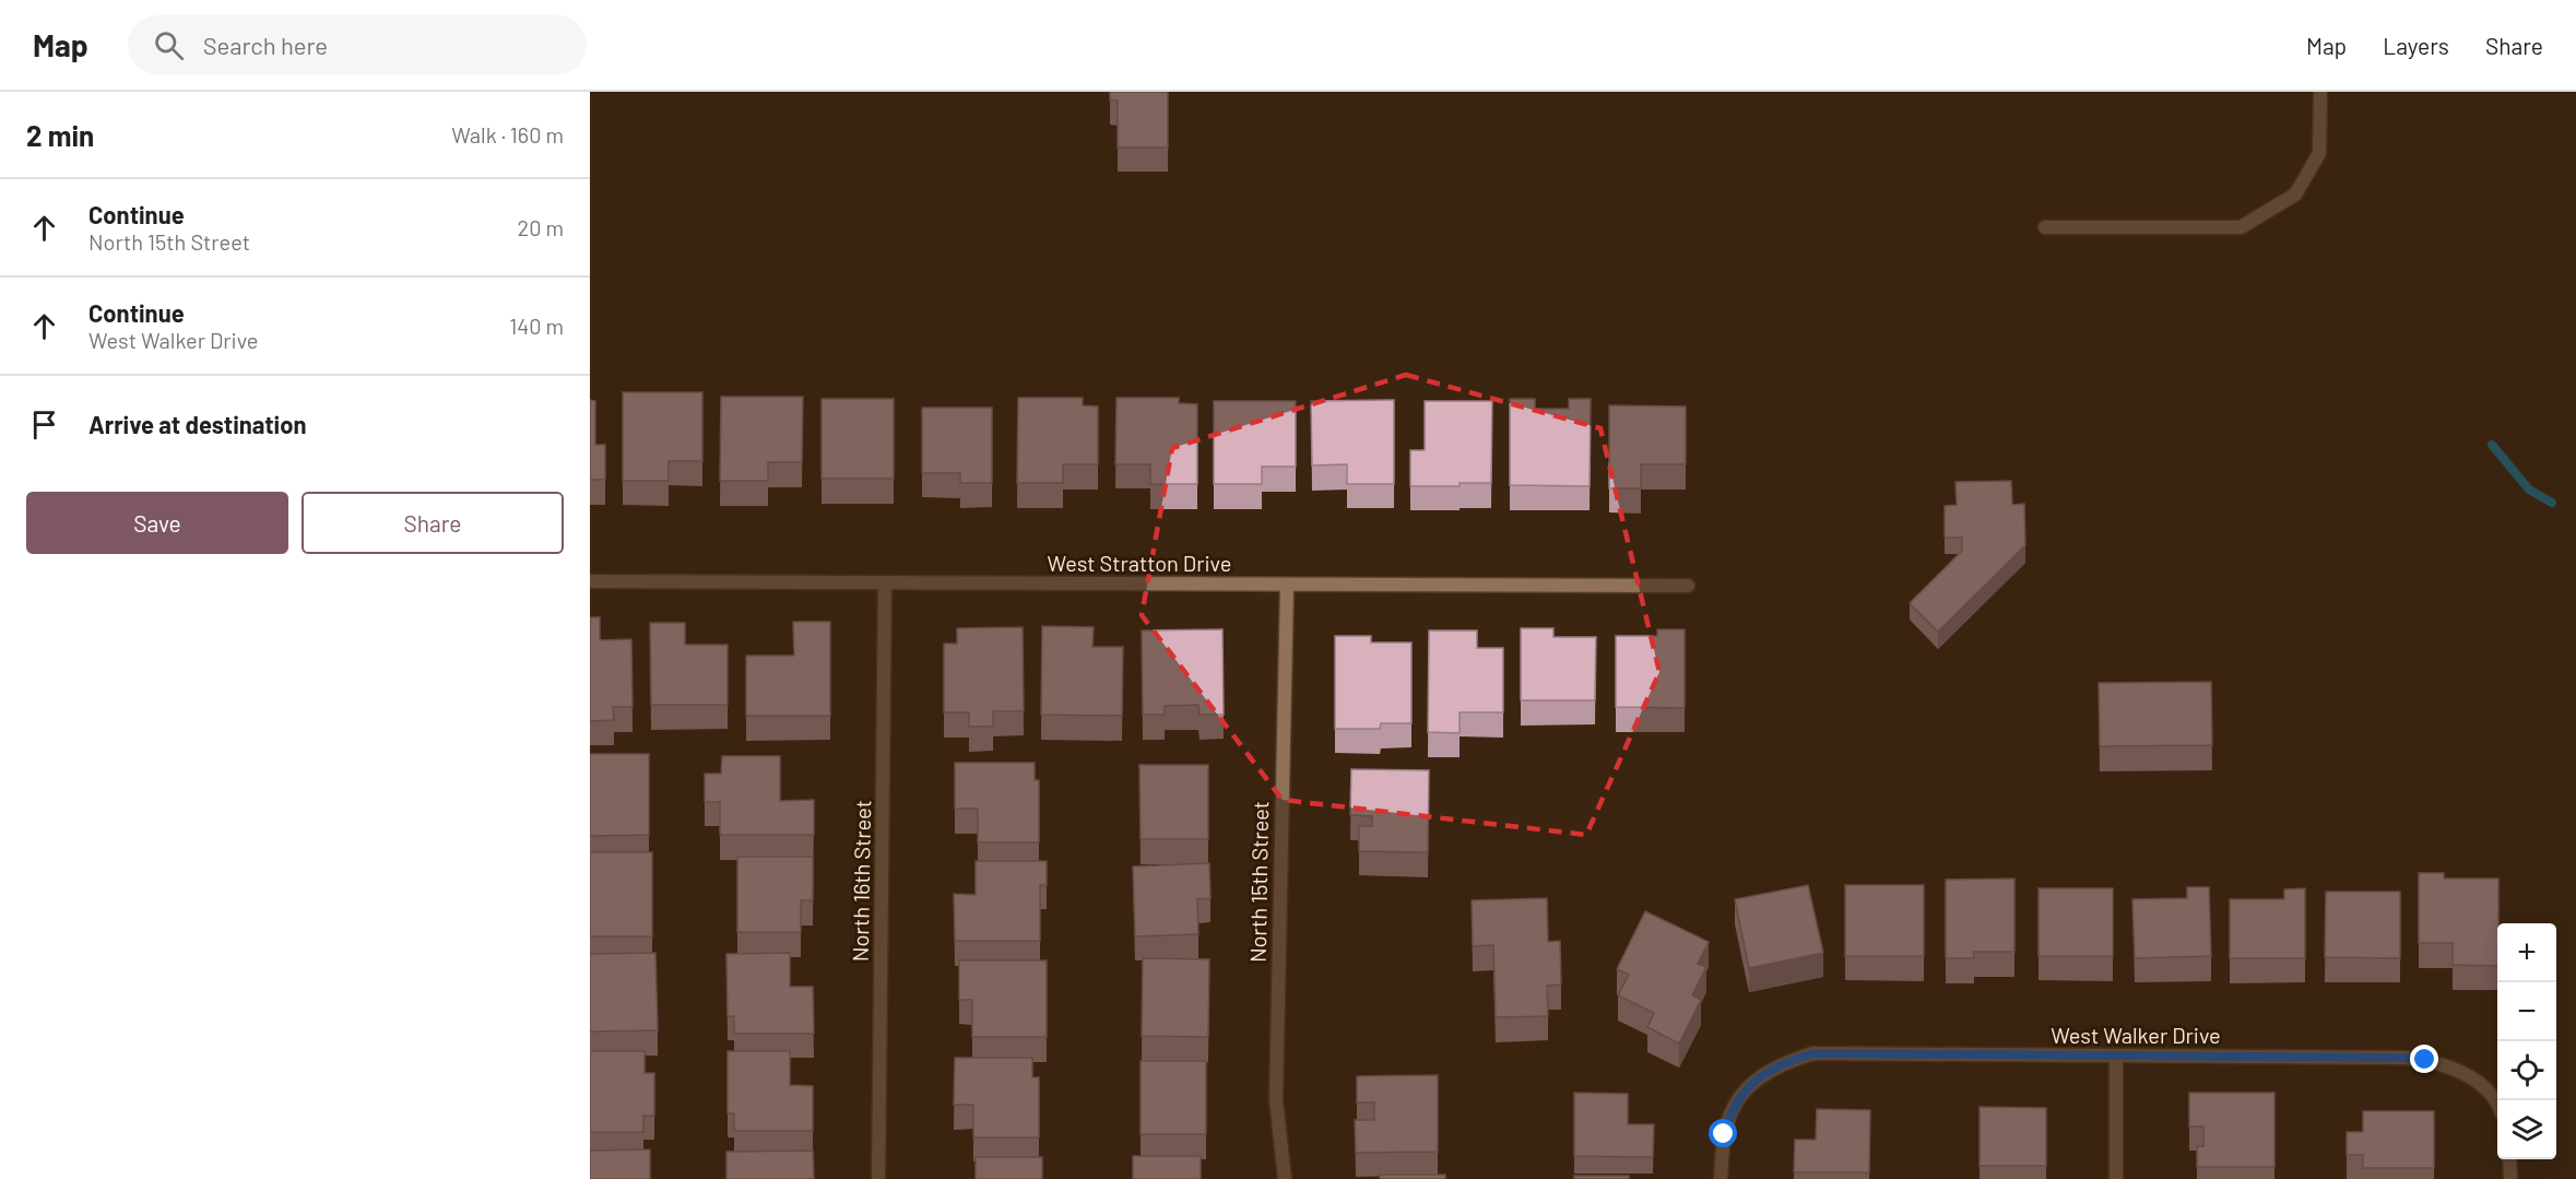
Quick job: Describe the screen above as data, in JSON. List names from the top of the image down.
{
  "streets": {
    "street": [
      "West Stratton Drive",
      "North 16th Street",
      "North 15th Street",
      "West Walker Drive"
    ]
  },
  "crossings": [
    ["West Stratton Drive", "North 16th Street"],
    ["West Stratton Drive", "North 15th Street"]
  ],
  "page": {
    "header": "Map",
    "search": "Search here",
    "nav": ["Map", "Layers", "Share"],
    "heading": ["2 min", "Walk · 160 m"],
    "list": [
      ["Continue", "North 15th Street", "20 m"],
      ["Continue", "West Walker Drive", "140 m"],
      "Arrive at destination"
    ],
    "buttons": ["Save", "Share"],
    "map_buttons": ["+", "−"]
  }
}
